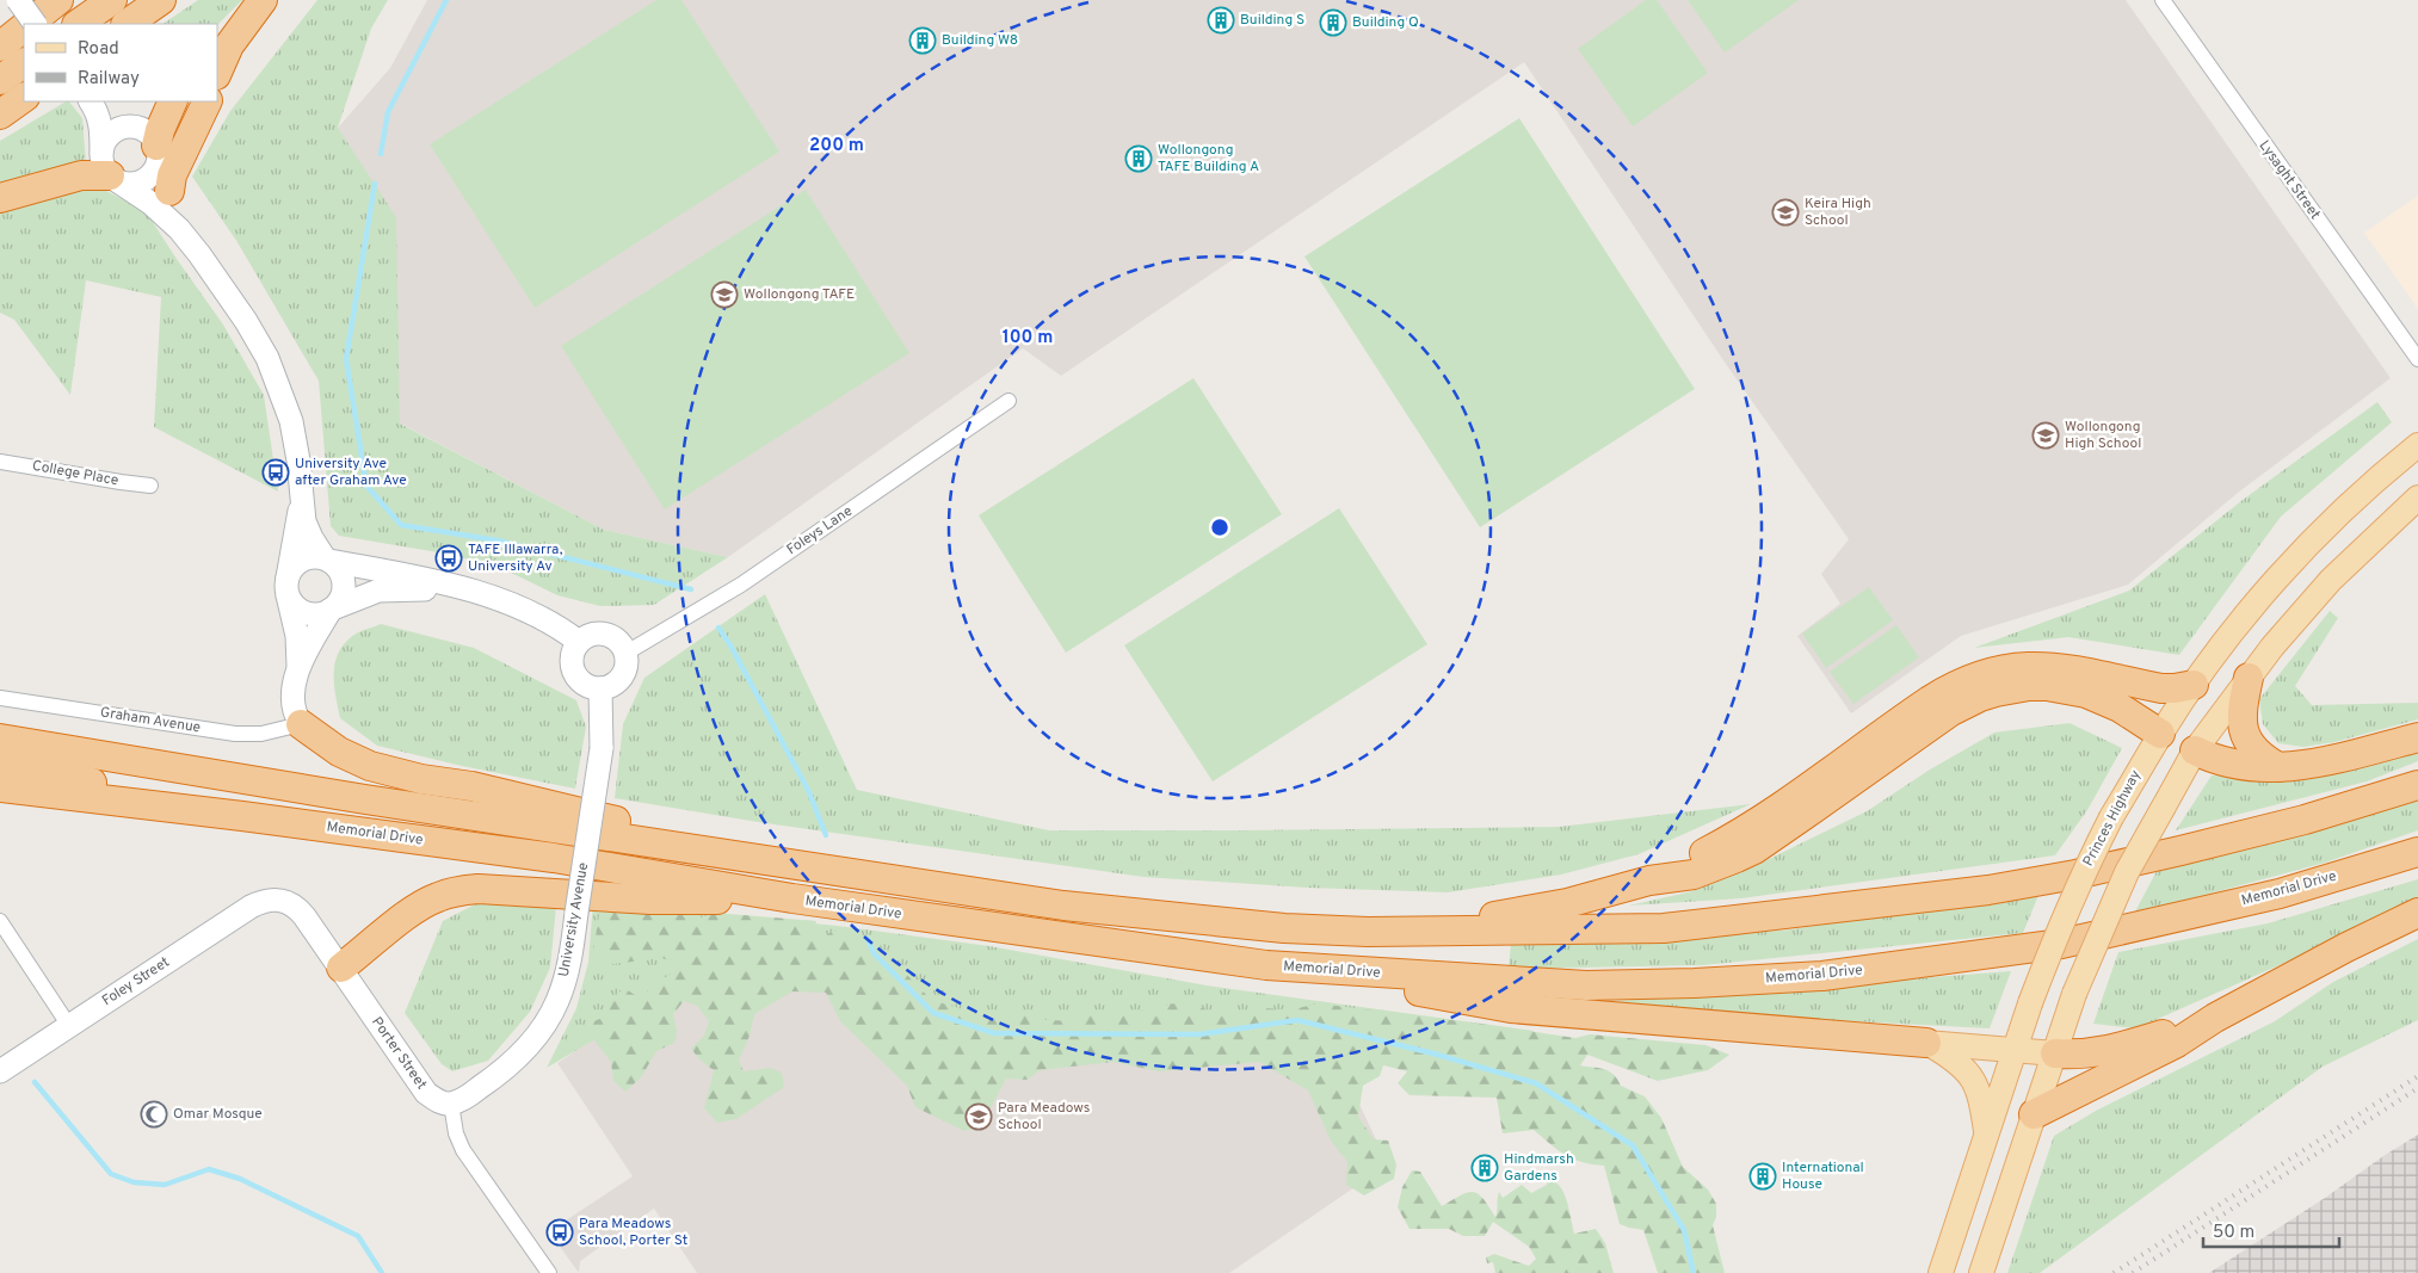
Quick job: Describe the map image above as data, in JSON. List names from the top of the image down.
{
  "streets": {
    "highway": ["Memorial Drive"],
    "main road": [
      "Princes Highway",
      "University Avenue",
      "Foley Street",
      "Porter Street"
    ],
    "street": [
      "Lysaght Street",
      "College Place",
      "Foleys Lane",
      "Graham Avenue"
    ]
  },
  "crossings": [
    ["Foleys Lane", "University Avenue"],
    ["University Avenue", "Porter Street"],
    ["Foley Street", "Porter Street"]
  ],
  "places": {
    "building": [
      "Building S",
      "Building Q",
      "Building W8",
      "Wollongong TAFE Building A",
      "Hindmarsh Gardens",
      "International House"
    ],
    "school or university": [
      "Keira High School",
      "Wollongong TAFE",
      "Wollongong High School",
      "Para Meadows School"
    ],
    "bus stop": ["University Ave after Graham Ave", "TAFE Illawarra, University Av", "Para Meadows School, Porter St"],
    "mosque": ["Omar Mosque"]
  },
  "legend": ["Road", "Railway"],
  "scale_bar": "50 m",
  "rings": ["200 m", "100 m"]
}
